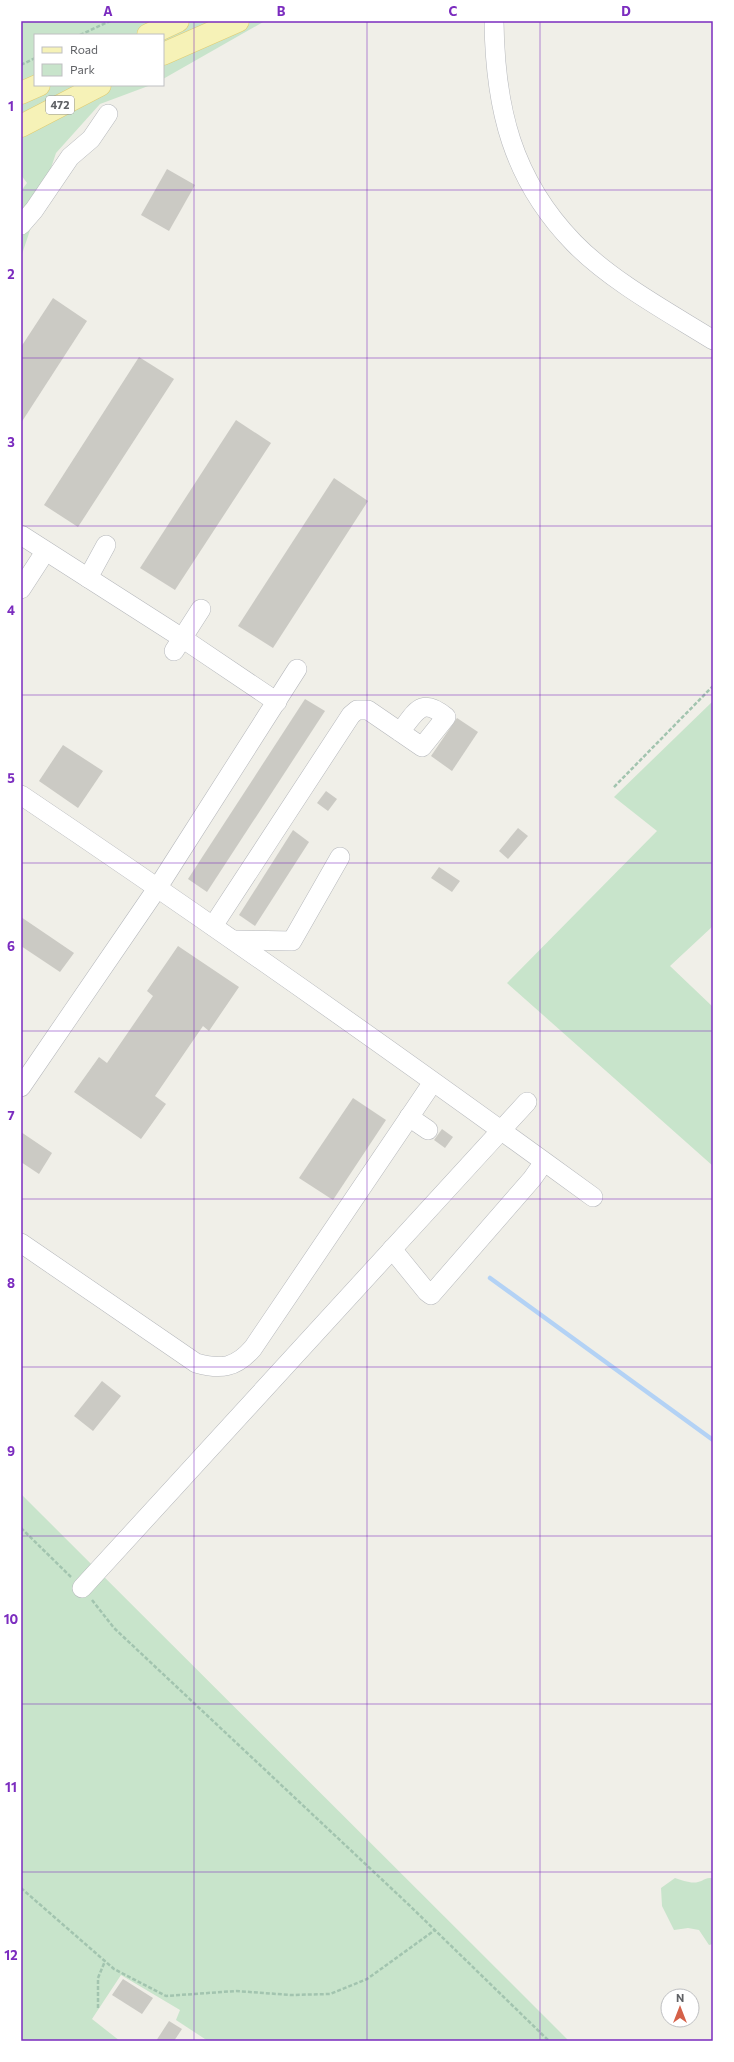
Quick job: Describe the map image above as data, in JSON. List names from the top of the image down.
{
  "streets": {
    "main road": ["472"]
  },
  "legend": ["Road", "Park"],
  "north": "top",
  "grid": {
    "columns": [
      "A",
      "B",
      "C",
      "D"
    ],
    "rows": [
      "1",
      "2",
      "3",
      "4",
      "5",
      "6",
      "7",
      "8",
      "9",
      "10",
      "11",
      "12"
    ]
  }
}
